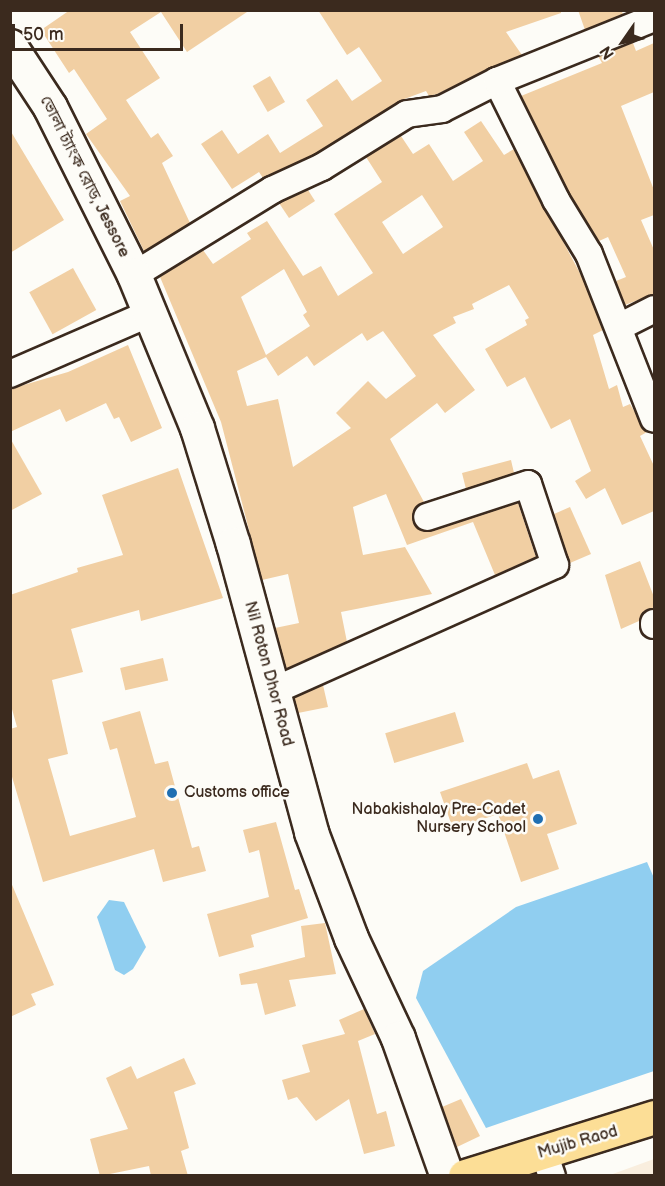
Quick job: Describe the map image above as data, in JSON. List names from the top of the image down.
{
  "streets": {
    "highway": ["Mujib Raod"],
    "street": ["ভোলা ট্যাংক রোড, Jessore", "Nil Roton Dhor Road"]
  },
  "crossings": [
    ["ভোলা ট্যাংক রোড, Jessore", "Nil Roton Dhor Road"]
  ],
  "places": ["Customs office", "Nabakishalay Pre-Cadet Nursery School"],
  "scale_bar": "50 m",
  "north": "bottom left"
}
